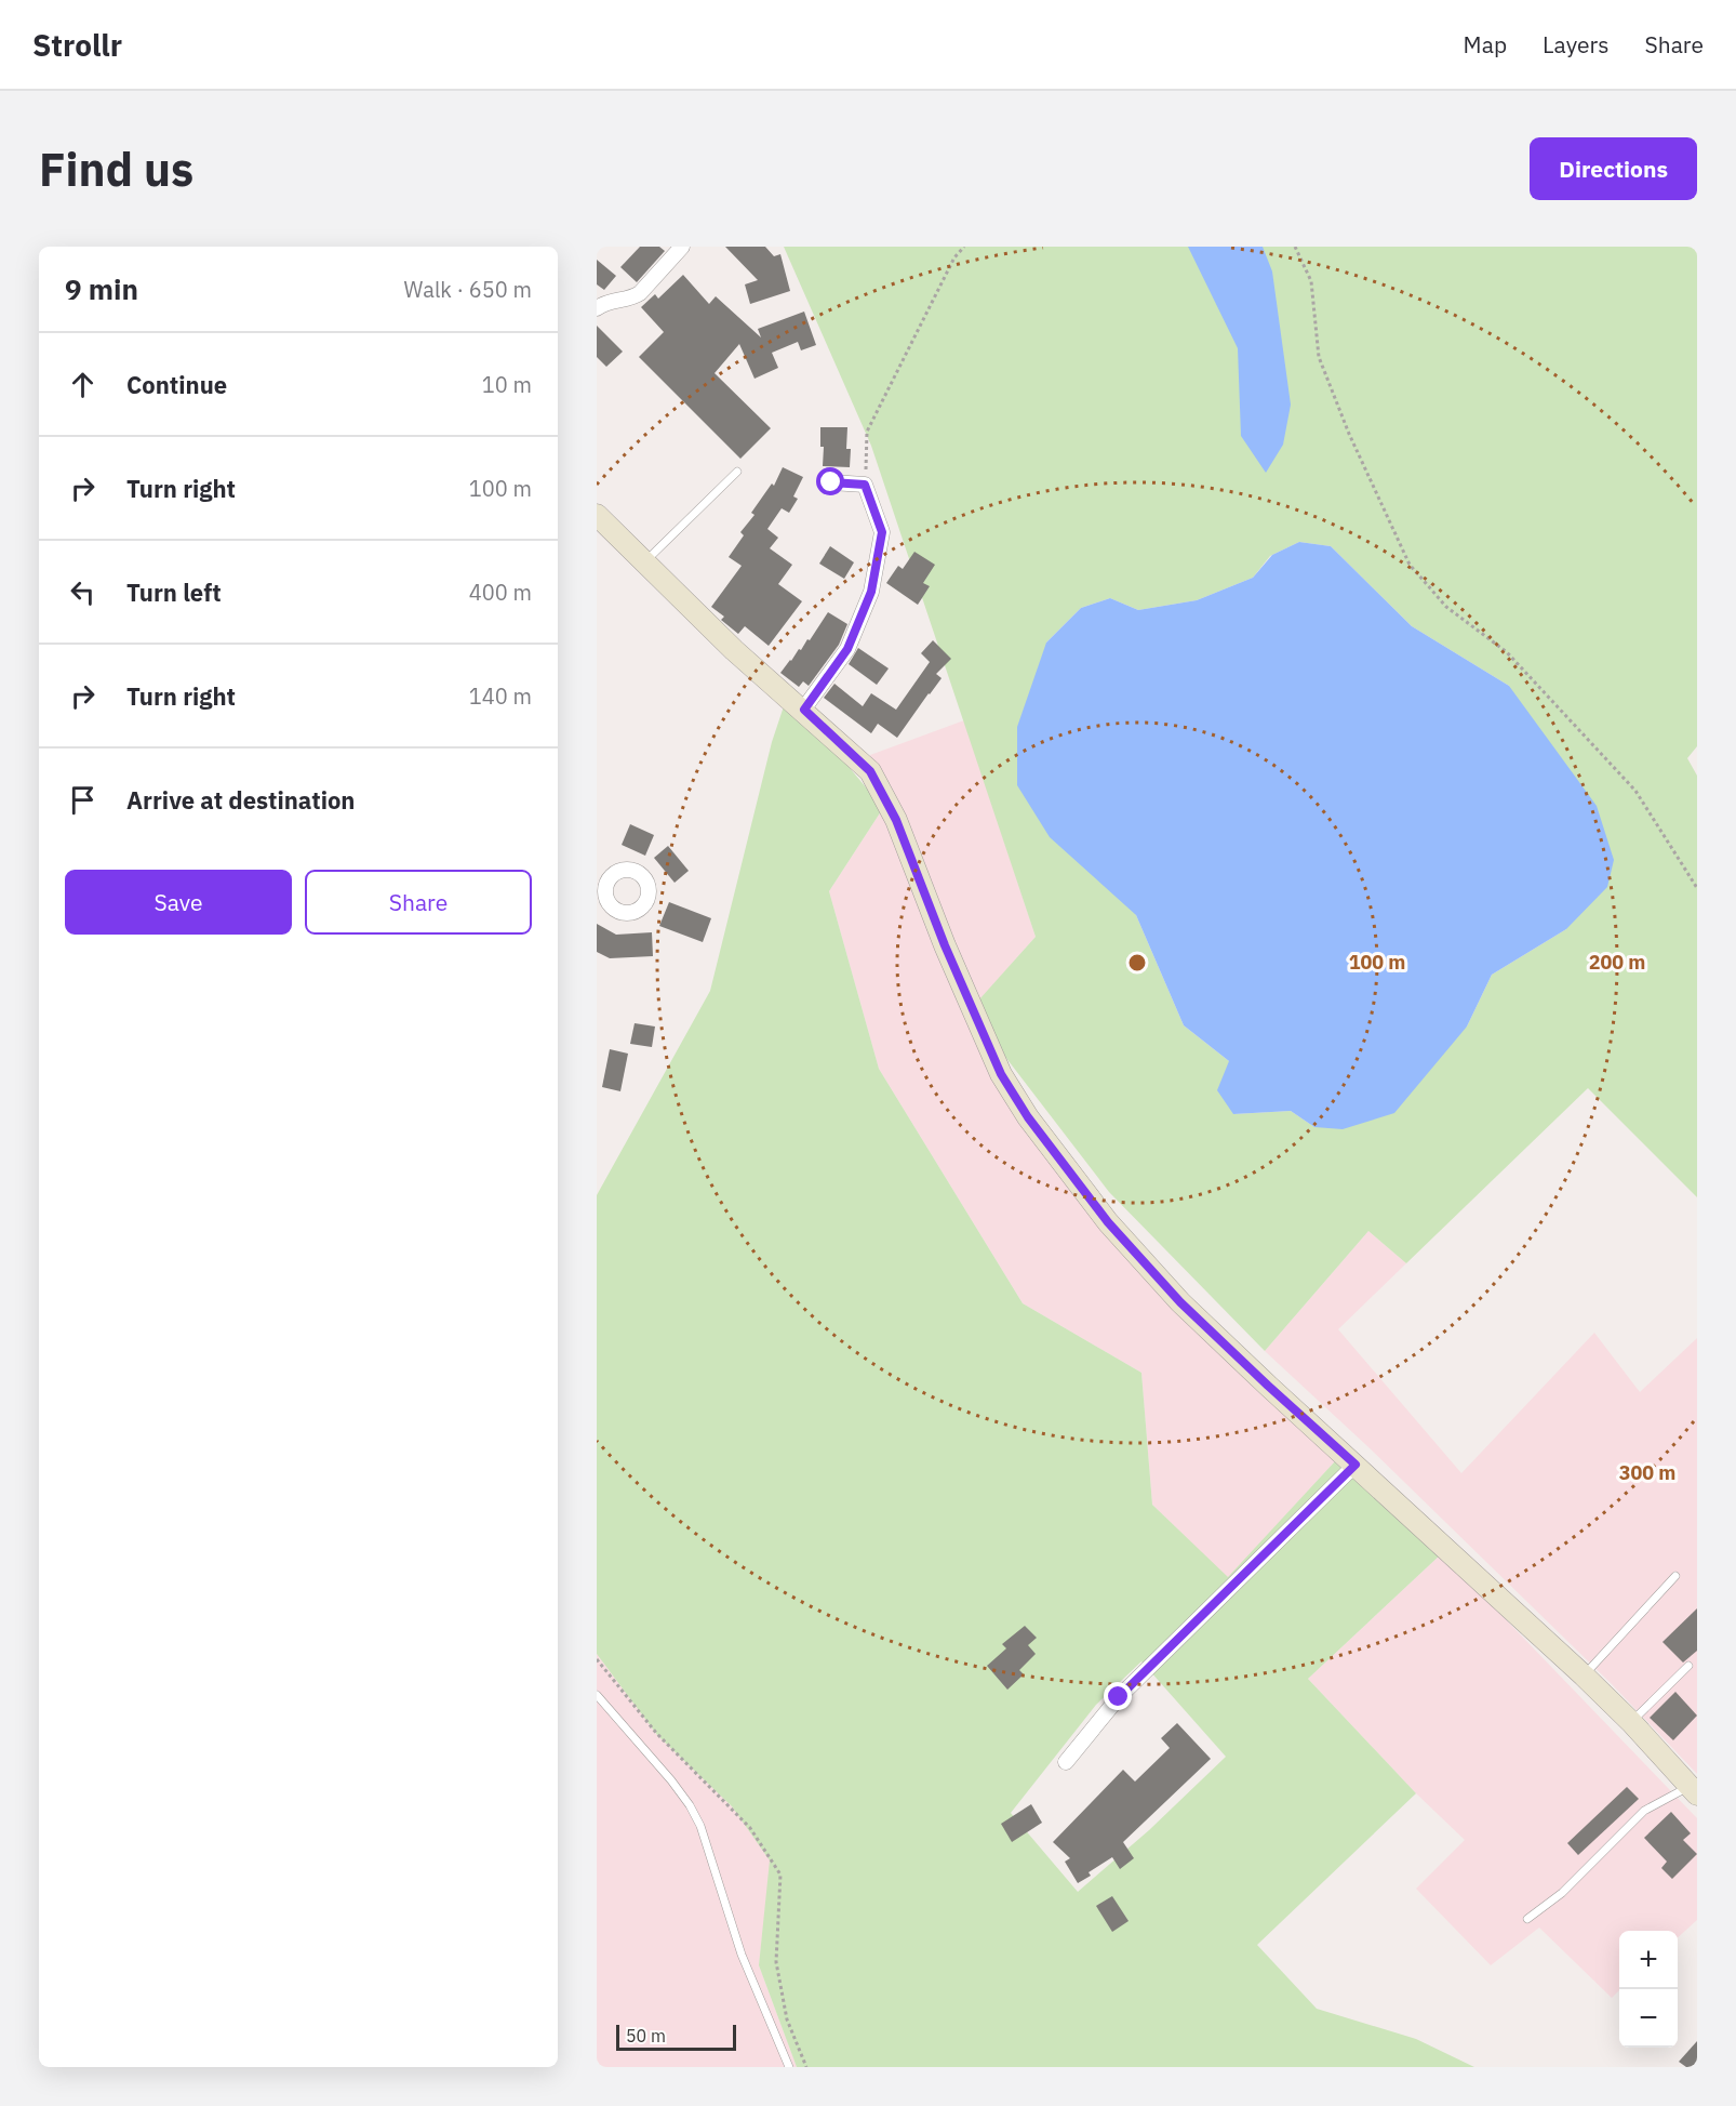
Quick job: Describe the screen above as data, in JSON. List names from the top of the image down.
{
  "scale_bar": "50 m",
  "page": {
    "header": "Strollr",
    "nav": ["Map", "Layers", "Share"],
    "buttons": [
      "Directions",
      ["Save", "Share"]
    ],
    "title": "Find us",
    "heading": ["9 min", "Walk · 650 m"],
    "list": [
      ["Continue", "10 m"],
      ["Turn right", "100 m"],
      ["Turn left", "400 m"],
      ["Turn right", "140 m"],
      "Arrive at destination"
    ],
    "map_buttons": ["+", "−"],
    "scale": "50 m"
  },
  "rings": ["100 m", "200 m", "300 m"]
}
